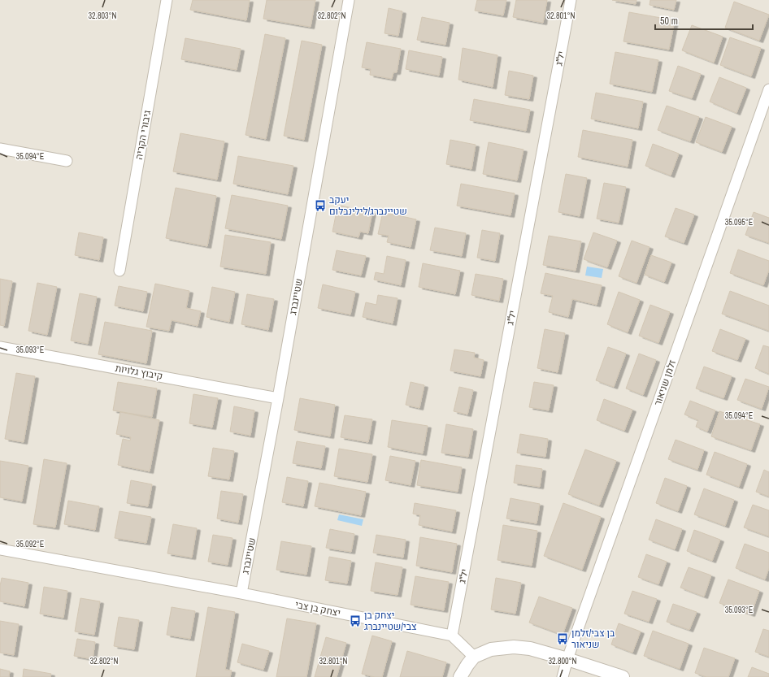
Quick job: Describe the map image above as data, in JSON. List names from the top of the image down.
{
  "streets": {
    "street": [
      "יל\"ג",
      "גיבורי הקריה",
      "שטיינברג",
      "קיבוץ גלויות",
      "זלמן שניאור",
      "יצחק בן צבי"
    ]
  },
  "crossings": [
    ["יל\"ג", "יצחק בן צבי"],
    ["שטיינברג", "קיבוץ גלויות"],
    ["שטיינברג", "יצחק בן צבי"]
  ],
  "places": {
    "bus stop": ["יעקב שטיינברג/לילינבלום", "יצחק בן צבי/שטיינברג", "בן צבי/זלמן שניאור"]
  },
  "scale_bar": "50 m",
  "coordinates": [
    "32.803°N",
    "32.802°N",
    "32.801°N",
    "35.094°E",
    "35.095°E",
    "35.093°E",
    "35.092°E",
    "32.800°N"
  ]
}
